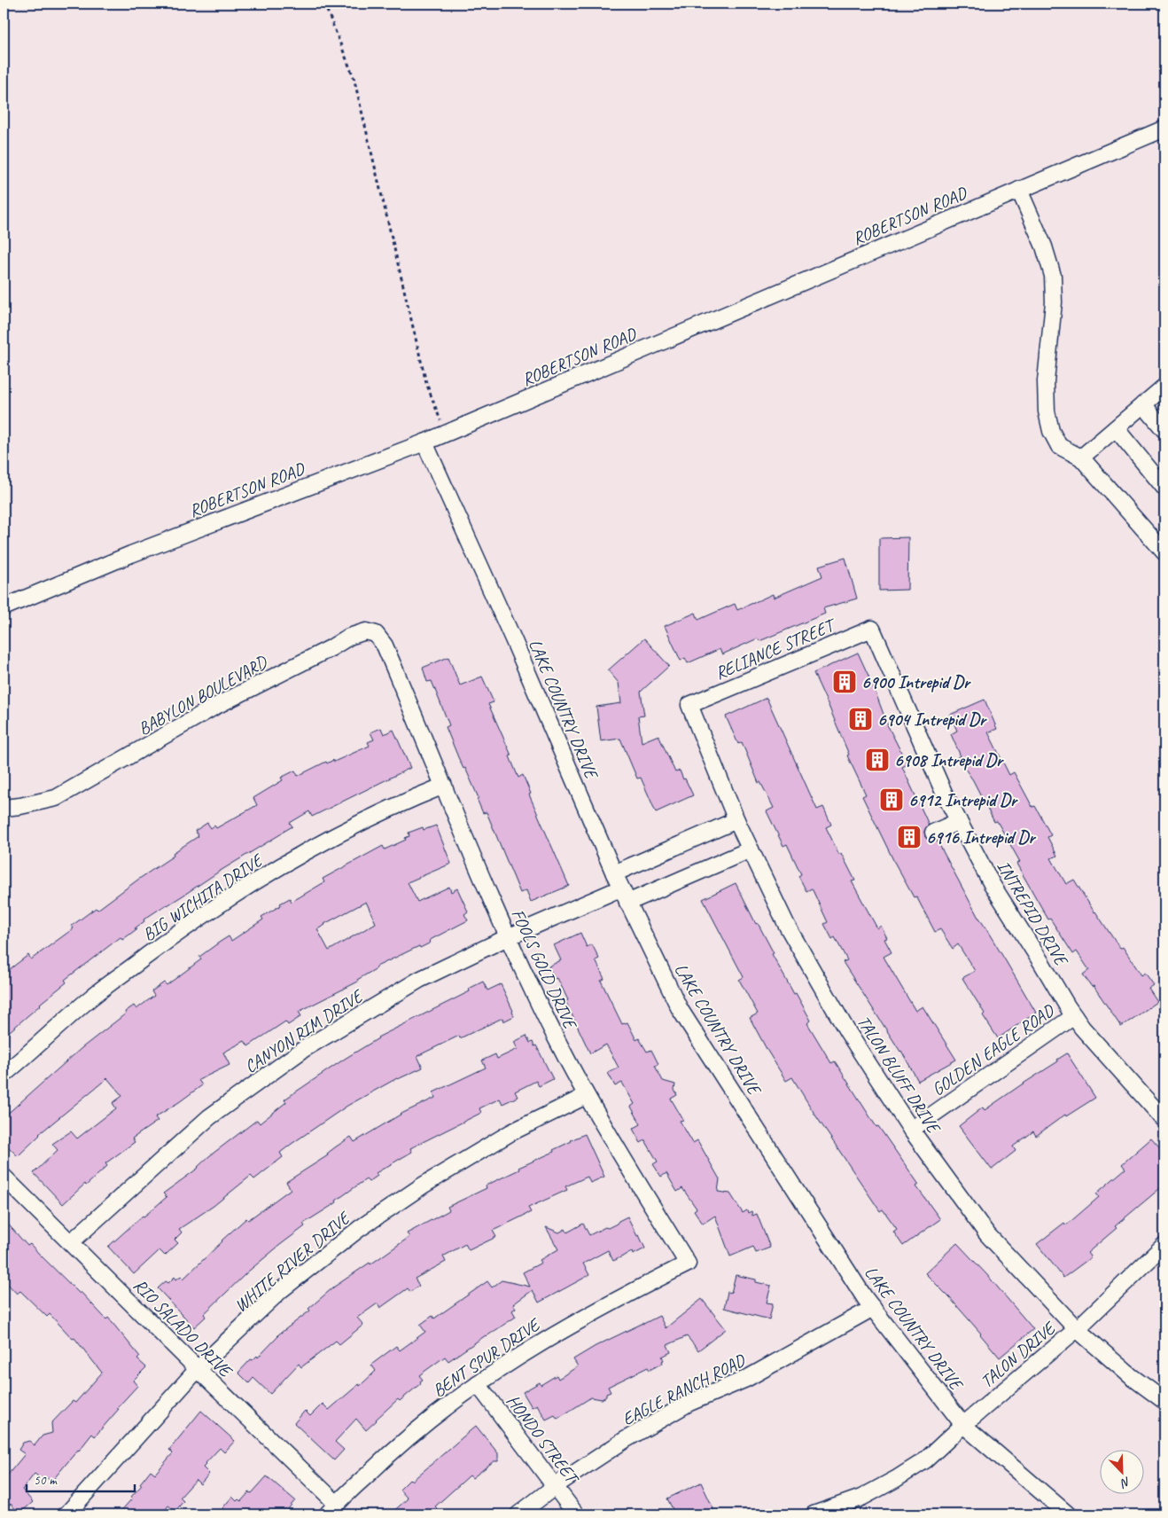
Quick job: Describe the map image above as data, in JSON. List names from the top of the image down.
{
  "streets": {
    "street": [
      "ROBERTSON ROAD",
      "RELIANCE STREET",
      "BABYLON BOULEVARD",
      "LAKE COUNTRY DRIVE",
      "BIG WICHITA DRIVE",
      "INTREPID DRIVE",
      "FOOLS GOLD DRIVE",
      "CANYON RIM DRIVE",
      "GOLDEN EAGLE ROAD",
      "TALON BLUFF DRIVE",
      "WHITE RIVER DRIVE",
      "RIO SALADO DRIVE",
      "TALON DRIVE",
      "BENT SPUR DRIVE",
      "EAGLE RANCH ROAD",
      "HONDO STREET"
    ]
  },
  "crossings": [
    ["ROBERTSON ROAD", "LAKE COUNTRY DRIVE"],
    ["RELIANCE STREET", "INTREPID DRIVE"],
    ["RELIANCE STREET", "TALON BLUFF DRIVE"],
    ["BABYLON BOULEVARD", "FOOLS GOLD DRIVE"],
    ["LAKE COUNTRY DRIVE", "CANYON RIM DRIVE"],
    ["LAKE COUNTRY DRIVE", "TALON DRIVE"],
    ["LAKE COUNTRY DRIVE", "EAGLE RANCH ROAD"],
    ["BIG WICHITA DRIVE", "FOOLS GOLD DRIVE"],
    ["INTREPID DRIVE", "GOLDEN EAGLE ROAD"],
    ["FOOLS GOLD DRIVE", "CANYON RIM DRIVE"],
    ["FOOLS GOLD DRIVE", "WHITE RIVER DRIVE"],
    ["FOOLS GOLD DRIVE", "BENT SPUR DRIVE"],
    ["CANYON RIM DRIVE", "TALON BLUFF DRIVE"],
    ["CANYON RIM DRIVE", "RIO SALADO DRIVE"],
    ["GOLDEN EAGLE ROAD", "TALON BLUFF DRIVE"],
    ["TALON BLUFF DRIVE", "TALON DRIVE"],
    ["WHITE RIVER DRIVE", "RIO SALADO DRIVE"],
    ["RIO SALADO DRIVE", "BENT SPUR DRIVE"],
    ["BENT SPUR DRIVE", "HONDO STREET"],
    ["EAGLE RANCH ROAD", "HONDO STREET"]
  ],
  "places": {
    "building": [
      "6900 Intrepid Dr",
      "6904 Intrepid Dr",
      "6908 Intrepid Dr",
      "6912 Intrepid Dr",
      "6916 Intrepid Dr"
    ]
  },
  "scale_bar": "50 m",
  "north": "bottom right"
}
